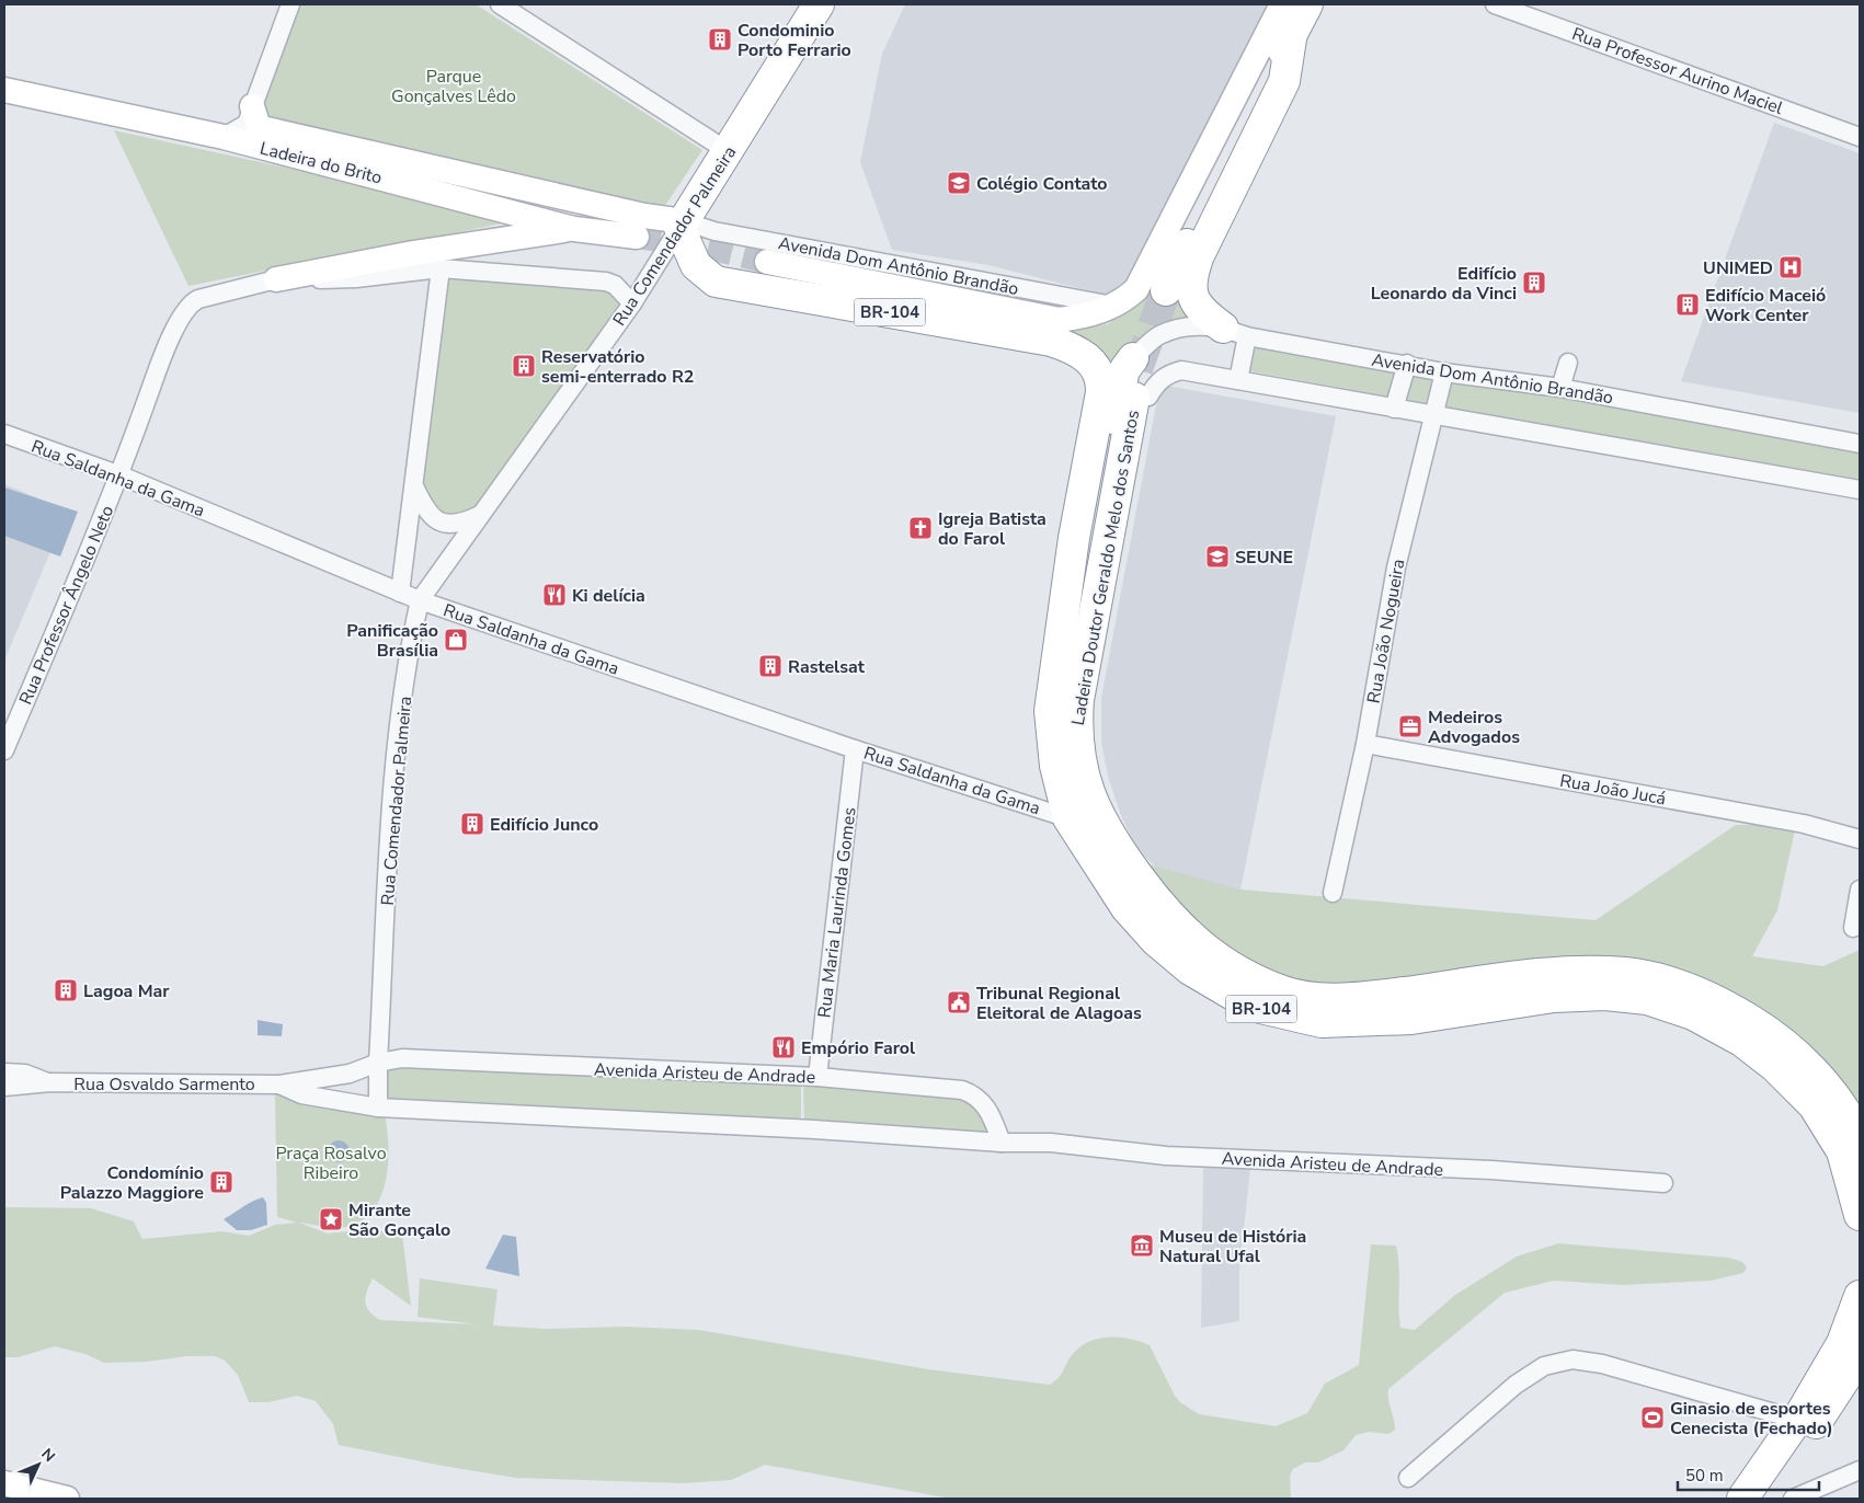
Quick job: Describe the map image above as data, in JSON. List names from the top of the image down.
{
  "streets": {
    "highway": ["Rua Comendador Palmeira", "BR-104", "Ladeira Doutor Geraldo Melo dos Santos"],
    "main road": ["Ladeira do Brito"],
    "street": [
      "Rua Professor Aurino Maciel",
      "Avenida Dom Antônio Brandão",
      "Rua Saldanha da Gama",
      "Rua Professor Ângelo Neto",
      "Rua João Nogueira",
      "Rua João Jucá",
      "Rua Maria Laurinda Gomes",
      "Avenida Aristeu de Andrade",
      "Rua Osvaldo Sarmento"
    ]
  },
  "crossings": [
    ["Ladeira do Brito", "Rua Comendador Palmeira"],
    ["Ladeira do Brito", "Avenida Dom Antônio Brandão"],
    ["Ladeira do Brito", "Ladeira Doutor Geraldo Melo dos Santos"],
    ["Rua Comendador Palmeira", "Avenida Dom Antônio Brandão"],
    ["Rua Comendador Palmeira", "Rua Saldanha da Gama"],
    ["Rua Comendador Palmeira", "Ladeira Doutor Geraldo Melo dos Santos"],
    ["Rua Comendador Palmeira", "Rua Professor Ângelo Neto"],
    ["Rua Comendador Palmeira", "Avenida Aristeu de Andrade"],
    ["Rua Comendador Palmeira", "Rua Osvaldo Sarmento"],
    ["Avenida Dom Antônio Brandão", "Ladeira Doutor Geraldo Melo dos Santos"],
    ["Avenida Dom Antônio Brandão", "Rua João Nogueira"],
    ["Rua Saldanha da Gama", "Ladeira Doutor Geraldo Melo dos Santos"],
    ["Rua Saldanha da Gama", "Rua Professor Ângelo Neto"],
    ["Rua Saldanha da Gama", "Rua Maria Laurinda Gomes"],
    ["Rua João Nogueira", "Rua João Jucá"],
    ["Rua Maria Laurinda Gomes", "Avenida Aristeu de Andrade"],
    ["Avenida Aristeu de Andrade", "Rua Osvaldo Sarmento"]
  ],
  "parks": ["Parque Gonçalves Lêdo", "Praça Rosalvo Ribeiro"],
  "places": {
    "building": [
      "Condominio Porto Ferrario",
      "Edifício Leonardo da Vinci",
      "Edifício Maceió Work Center",
      "Reservatório semi-enterrado R2",
      "Rastelsat",
      "Edifício Junco",
      "Lagoa Mar",
      "Condomínio Palazzo Maggiore"
    ],
    "school or university": ["Colégio Contato", "SEUNE"],
    "hospital": ["UNIMED"],
    "church": ["Igreja Batista do Farol"],
    "restaurant": ["Ki delícia", "Empório Farol"],
    "shop": ["Panificação Brasília"],
    "office": ["Medeiros Advogados"],
    "public building": ["Tribunal Regional Eleitoral de Alagoas"],
    "place": ["Mirante São Gonçalo"],
    "museum": ["Museu de História Natural Ufal"],
    "sports": ["Ginasio de esportes Cenecista (Fechado)"]
  },
  "scale_bar": "50 m",
  "north": "top right"
}
